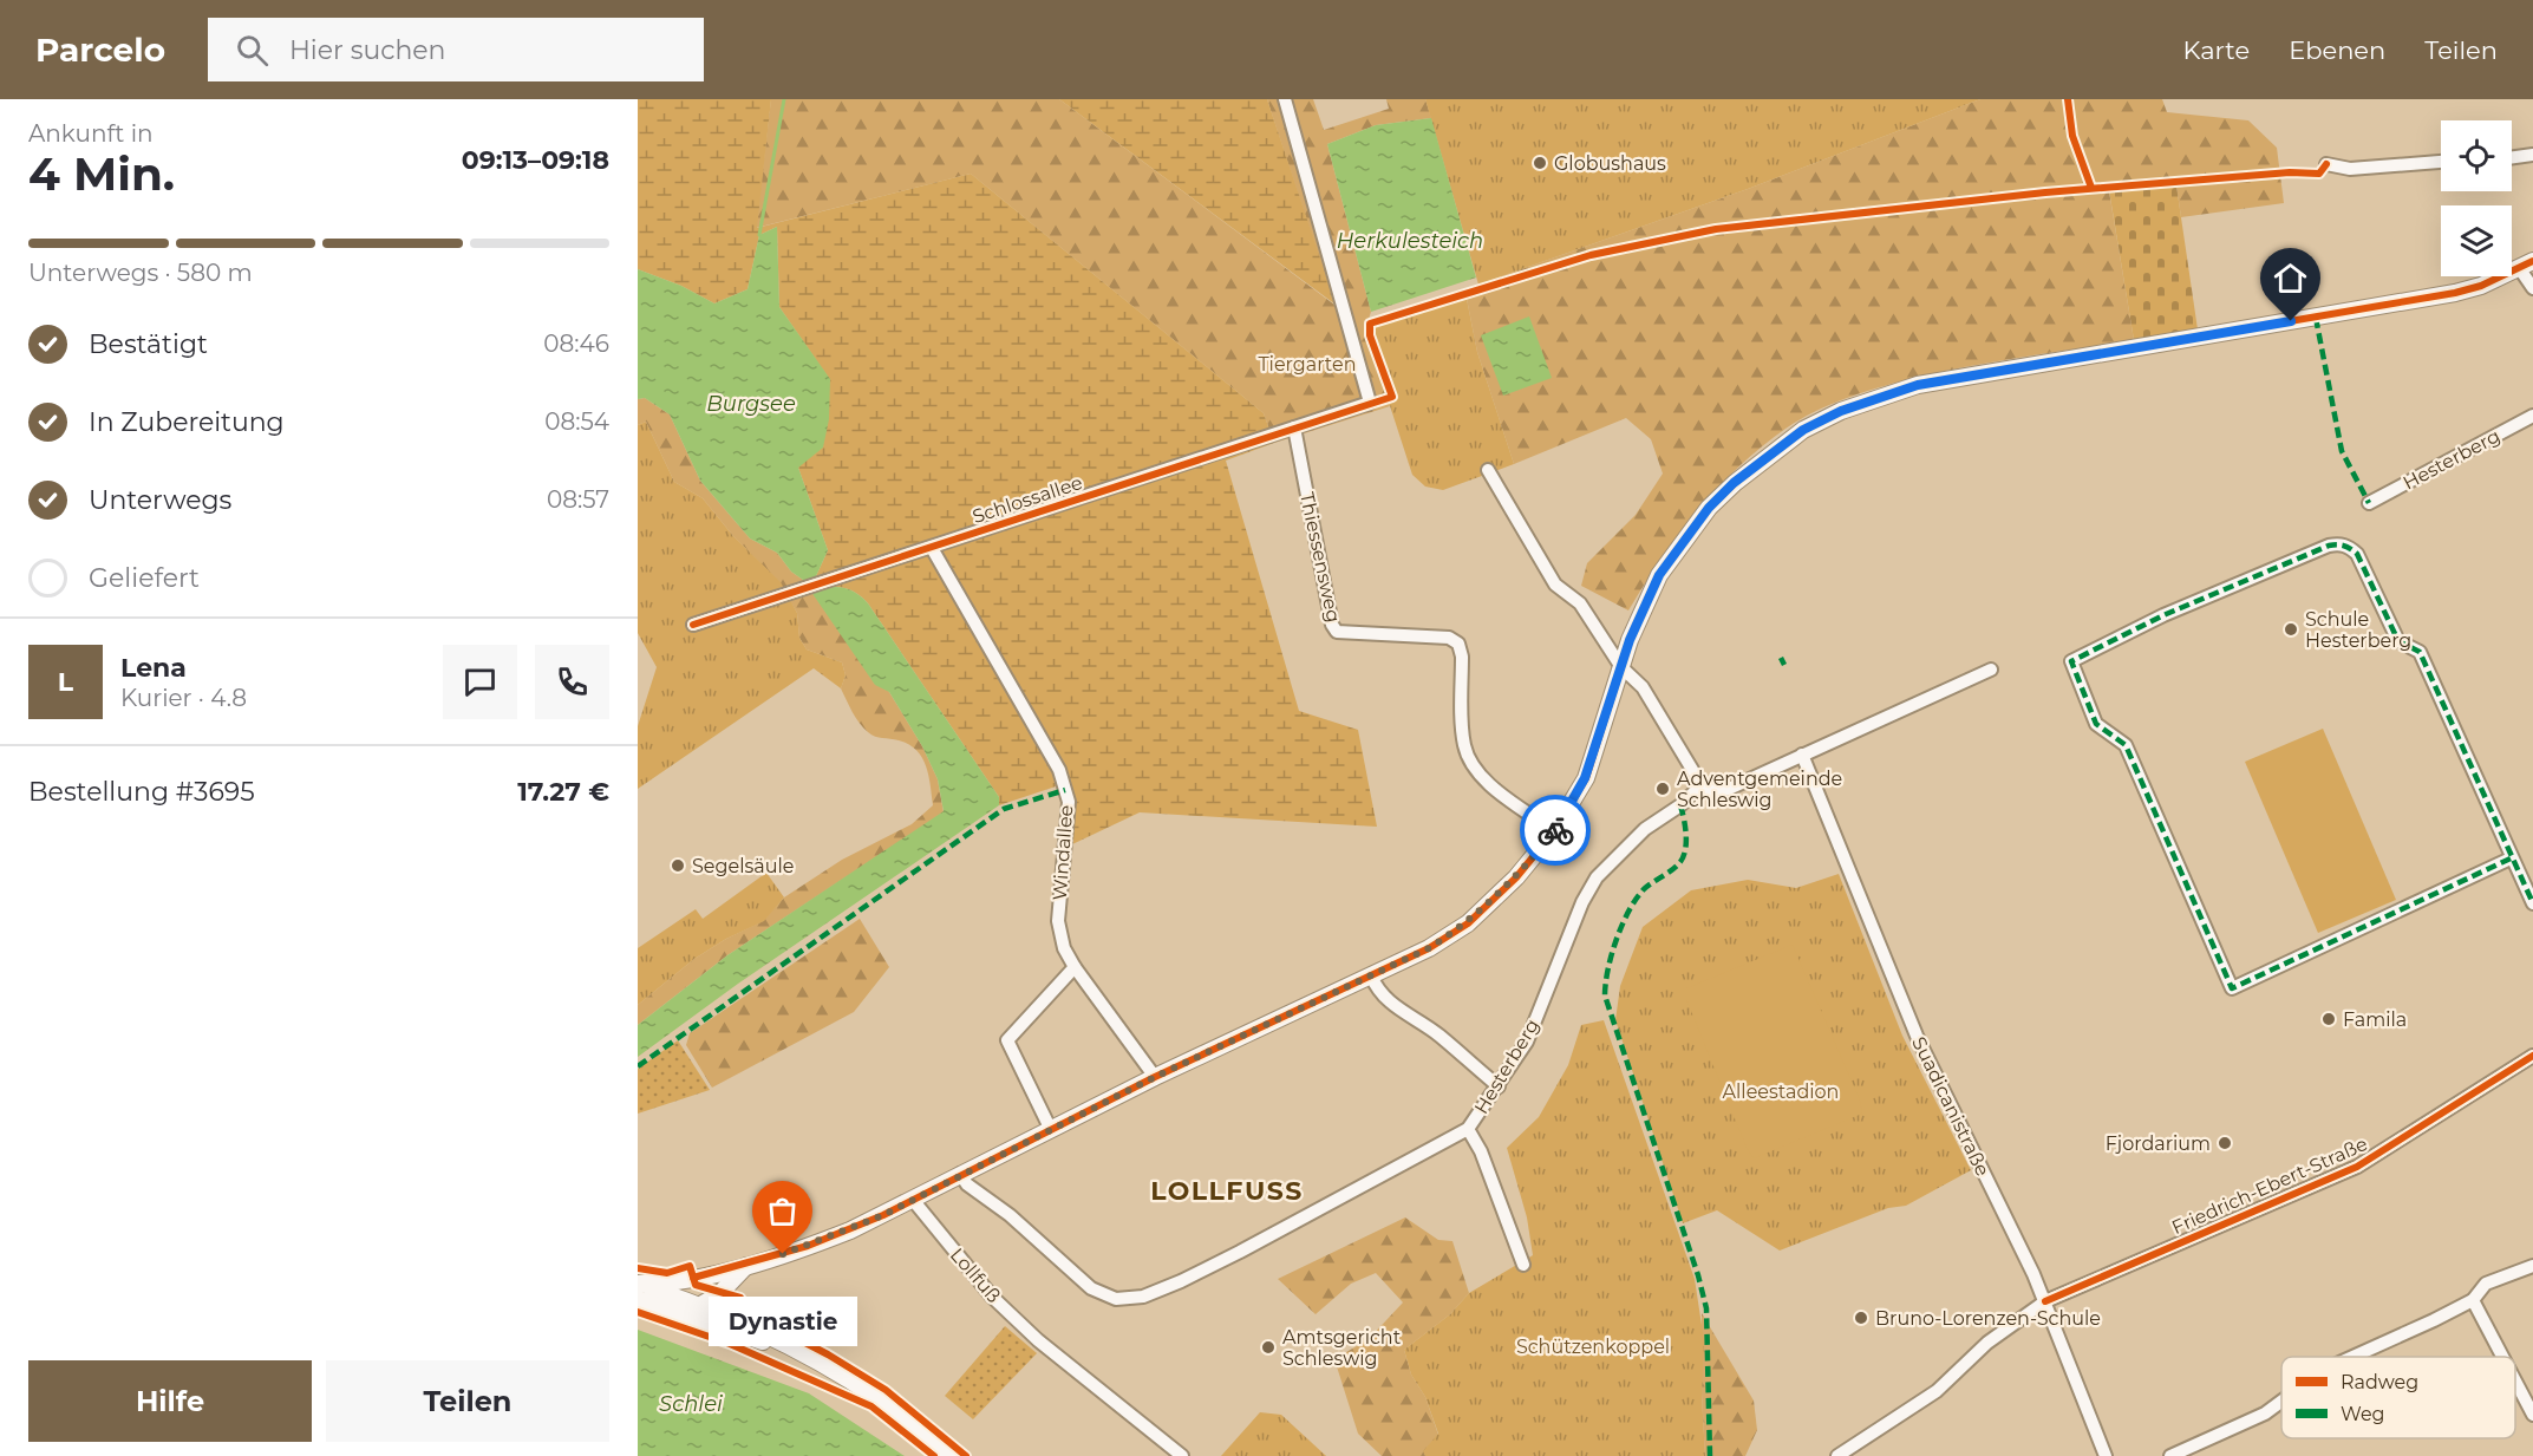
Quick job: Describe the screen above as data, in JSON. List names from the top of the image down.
{
  "streets": {
    "street": [
      "Hesterberg",
      "Schlossallee",
      "Thiessensweg",
      "Windallee",
      "Suadicanistraße",
      "Friedrich-Ebert-Straße",
      "Lollfuß"
    ]
  },
  "crossings": [
    ["Schlossallee", "Thiessensweg"],
    ["Schlossallee", "Windallee"],
    ["Suadicanistraße", "Friedrich-Ebert-Straße"]
  ],
  "districts": ["LOLLFUSS"],
  "water": ["Herkulesteich", "Burgsee", "Schlei"],
  "parks": ["Tiergarten", "Alleestadion", "Schützenkoppel"],
  "places": [
    "Globushaus",
    "Schule Hesterberg",
    "Adventgemeinde Schleswig",
    "Segelsäule",
    "Famila",
    "Fjordarium",
    "Dynastie",
    "Bruno-Lorenzen-Schule",
    "Amtsgericht Schleswig"
  ],
  "legend": ["Radweg", "Weg"],
  "page": {
    "header": "Parcelo",
    "search": "Hier suchen",
    "nav": ["Karte", "Ebenen", "Teilen"],
    "heading": ["4 Min.", "Ankunft in", "09:13–09:18"],
    "panel": [
      "Lena",
      "Kurier · 4.8",
      "Bestellung #3695",
      "17.27 €"
    ],
    "bar": "Unterwegs · 580 m",
    "list": [
      ["Bestätigt", "08:46"],
      ["In Zubereitung", "08:54"],
      ["Unterwegs", "08:57"],
      "Geliefert"
    ],
    "round": "L",
    "bubble": "Dynastie",
    "buttons": ["Hilfe", "Teilen"]
  }
}
